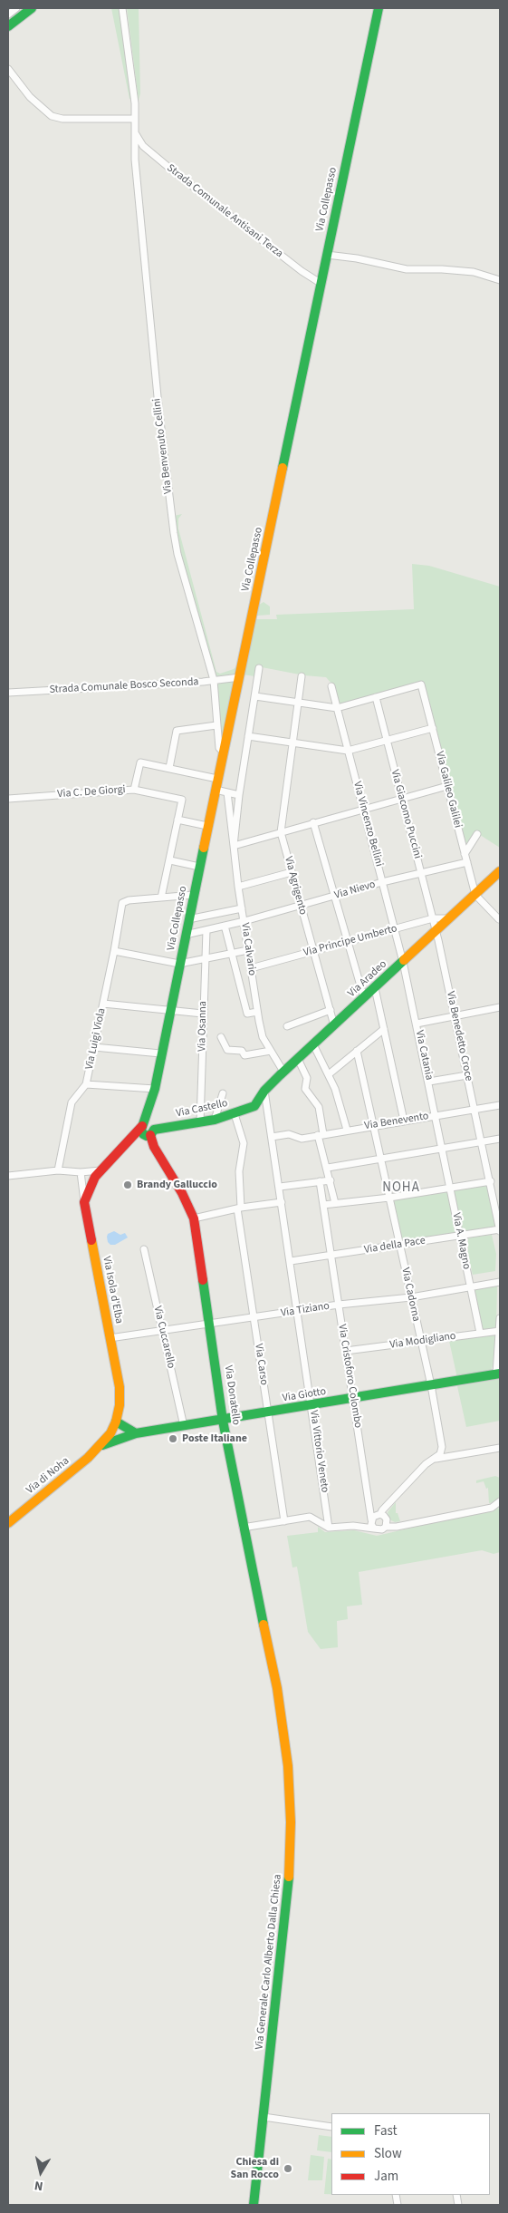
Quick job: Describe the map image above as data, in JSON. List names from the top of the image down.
{
  "streets": {
    "street": [
      "Via Collepasso",
      "Strada Comunale Antisani Terza",
      "Via Benvenuto Cellini",
      "Strada Comunale Bosco Seconda",
      "Via Galileo Galilei",
      "Via C. De Giorgi",
      "Via Giacomo Puccini",
      "Via Vincenzo Bellini",
      "Via Agrigento",
      "Via Nievo",
      "Via Principe Umberto",
      "Via Calvario",
      "Via Aradeo",
      "Via Osanna",
      "Via Benedetto Croce",
      "Via Luigi Viola",
      "Via Catania",
      "Via Castello",
      "Via Benevento",
      "Via A. Magno",
      "Via della Pace",
      "Via Isola d'Elba",
      "Via Cadorna",
      "Via Tiziano",
      "Via Cuccarello",
      "Via Modigliano",
      "Via Carso",
      "Via Cristoforo Colombo",
      "Via Donatello",
      "Via Giotto",
      "Via Vittorio Veneto",
      "Via di Noha",
      "Via Generale Carlo Alberto Dalla Chiesa"
    ]
  },
  "crossings": [
    ["Via Collepasso", "Strada Comunale Antisani Terza"],
    ["Via Collepasso", "Via Benvenuto Cellini"],
    ["Via Collepasso", "Strada Comunale Bosco Seconda"],
    ["Via Collepasso", "Via Nievo"],
    ["Via Collepasso", "Via Castello"],
    ["Via Collepasso", "Via Donatello"],
    ["Strada Comunale Antisani Terza", "Via Benvenuto Cellini"],
    ["Via Benvenuto Cellini", "Strada Comunale Bosco Seconda"],
    ["Via Galileo Galilei", "Via Giacomo Puccini"],
    ["Via Galileo Galilei", "Via Nievo"],
    ["Via Galileo Galilei", "Via Aradeo"],
    ["Via C. De Giorgi", "Via Luigi Viola"],
    ["Via Giacomo Puccini", "Via Nievo"],
    ["Via Giacomo Puccini", "Via Principe Umberto"],
    ["Via Giacomo Puccini", "Via Aradeo"],
    ["Via Giacomo Puccini", "Via Benedetto Croce"],
    ["Via Vincenzo Bellini", "Via Nievo"],
    ["Via Vincenzo Bellini", "Via Principe Umberto"],
    ["Via Vincenzo Bellini", "Via Aradeo"],
    ["Via Vincenzo Bellini", "Via Catania"],
    ["Via Agrigento", "Via Nievo"],
    ["Via Agrigento", "Via Principe Umberto"],
    ["Via Agrigento", "Via Aradeo"],
    ["Via Nievo", "Via Calvario"],
    ["Via Nievo", "Via Osanna"],
    ["Via Principe Umberto", "Via Calvario"],
    ["Via Principe Umberto", "Via Aradeo"],
    ["Via Calvario", "Via Aradeo"],
    ["Via Aradeo", "Via Benedetto Croce"],
    ["Via Aradeo", "Via Catania"],
    ["Via Aradeo", "Via Castello"],
    ["Via Aradeo", "Via Vittorio Veneto"],
    ["Via Osanna", "Via Castello"],
    ["Via Benedetto Croce", "Via Benevento"],
    ["Via Benedetto Croce", "Via della Pace"],
    ["Via Catania", "Via Benevento"],
    ["Via Catania", "Via A. Magno"],
    ["Via Castello", "Via Carso"],
    ["Via Castello", "Via Donatello"],
    ["Via Benevento", "Via Cadorna"],
    ["Via Benevento", "Via Vittorio Veneto"],
    ["Via A. Magno", "Via della Pace"],
    ["Via A. Magno", "Via Tiziano"],
    ["Via A. Magno", "Via Modigliano"],
    ["Via della Pace", "Via Cadorna"],
    ["Via della Pace", "Via Cristoforo Colombo"],
    ["Via della Pace", "Via Vittorio Veneto"],
    ["Via Isola d'Elba", "Via Tiziano"],
    ["Via Isola d'Elba", "Via Giotto"],
    ["Via Isola d'Elba", "Via di Noha"],
    ["Via Cadorna", "Via Tiziano"],
    ["Via Cadorna", "Via Modigliano"],
    ["Via Cadorna", "Via Giotto"],
    ["Via Tiziano", "Via Cuccarello"],
    ["Via Tiziano", "Via Carso"],
    ["Via Tiziano", "Via Cristoforo Colombo"],
    ["Via Tiziano", "Via Donatello"],
    ["Via Tiziano", "Via Vittorio Veneto"],
    ["Via Cuccarello", "Via Giotto"],
    ["Via Modigliano", "Via Cristoforo Colombo"],
    ["Via Carso", "Via Giotto"],
    ["Via Cristoforo Colombo", "Via Giotto"],
    ["Via Donatello", "Via Giotto"],
    ["Via Donatello", "Via Generale Carlo Alberto Dalla Chiesa"],
    ["Via Giotto", "Via Vittorio Veneto"],
    ["Via Giotto", "Via di Noha"]
  ],
  "districts": ["NOHA"],
  "places": ["Brandy Galluccio", "Poste Italiane", "Chiesa di San Rocco"],
  "legend": ["Fast", "Slow", "Jam"],
  "north": "bottom"
}
